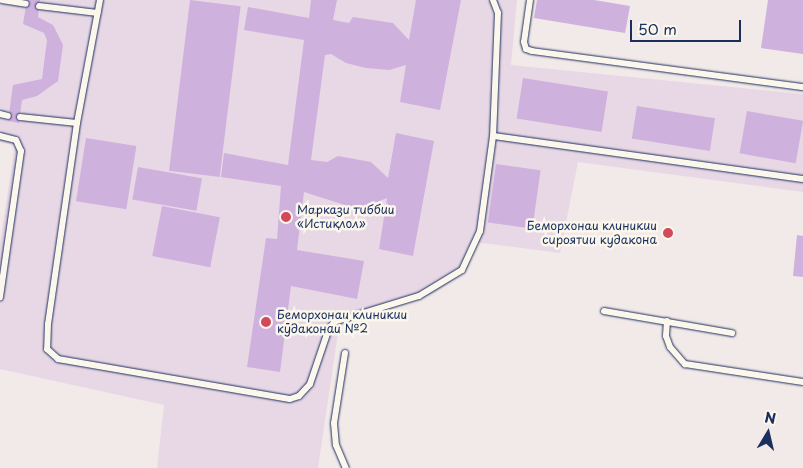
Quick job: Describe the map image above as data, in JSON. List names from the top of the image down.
{
  "places": ["Маркази тиббии «Истиқлол»", "Беморхонаи клиникии сироятии кудакона", "Беморхонаи клиникии кӯдаконаи №2"],
  "scale_bar": "50 m",
  "north": "top"
}
